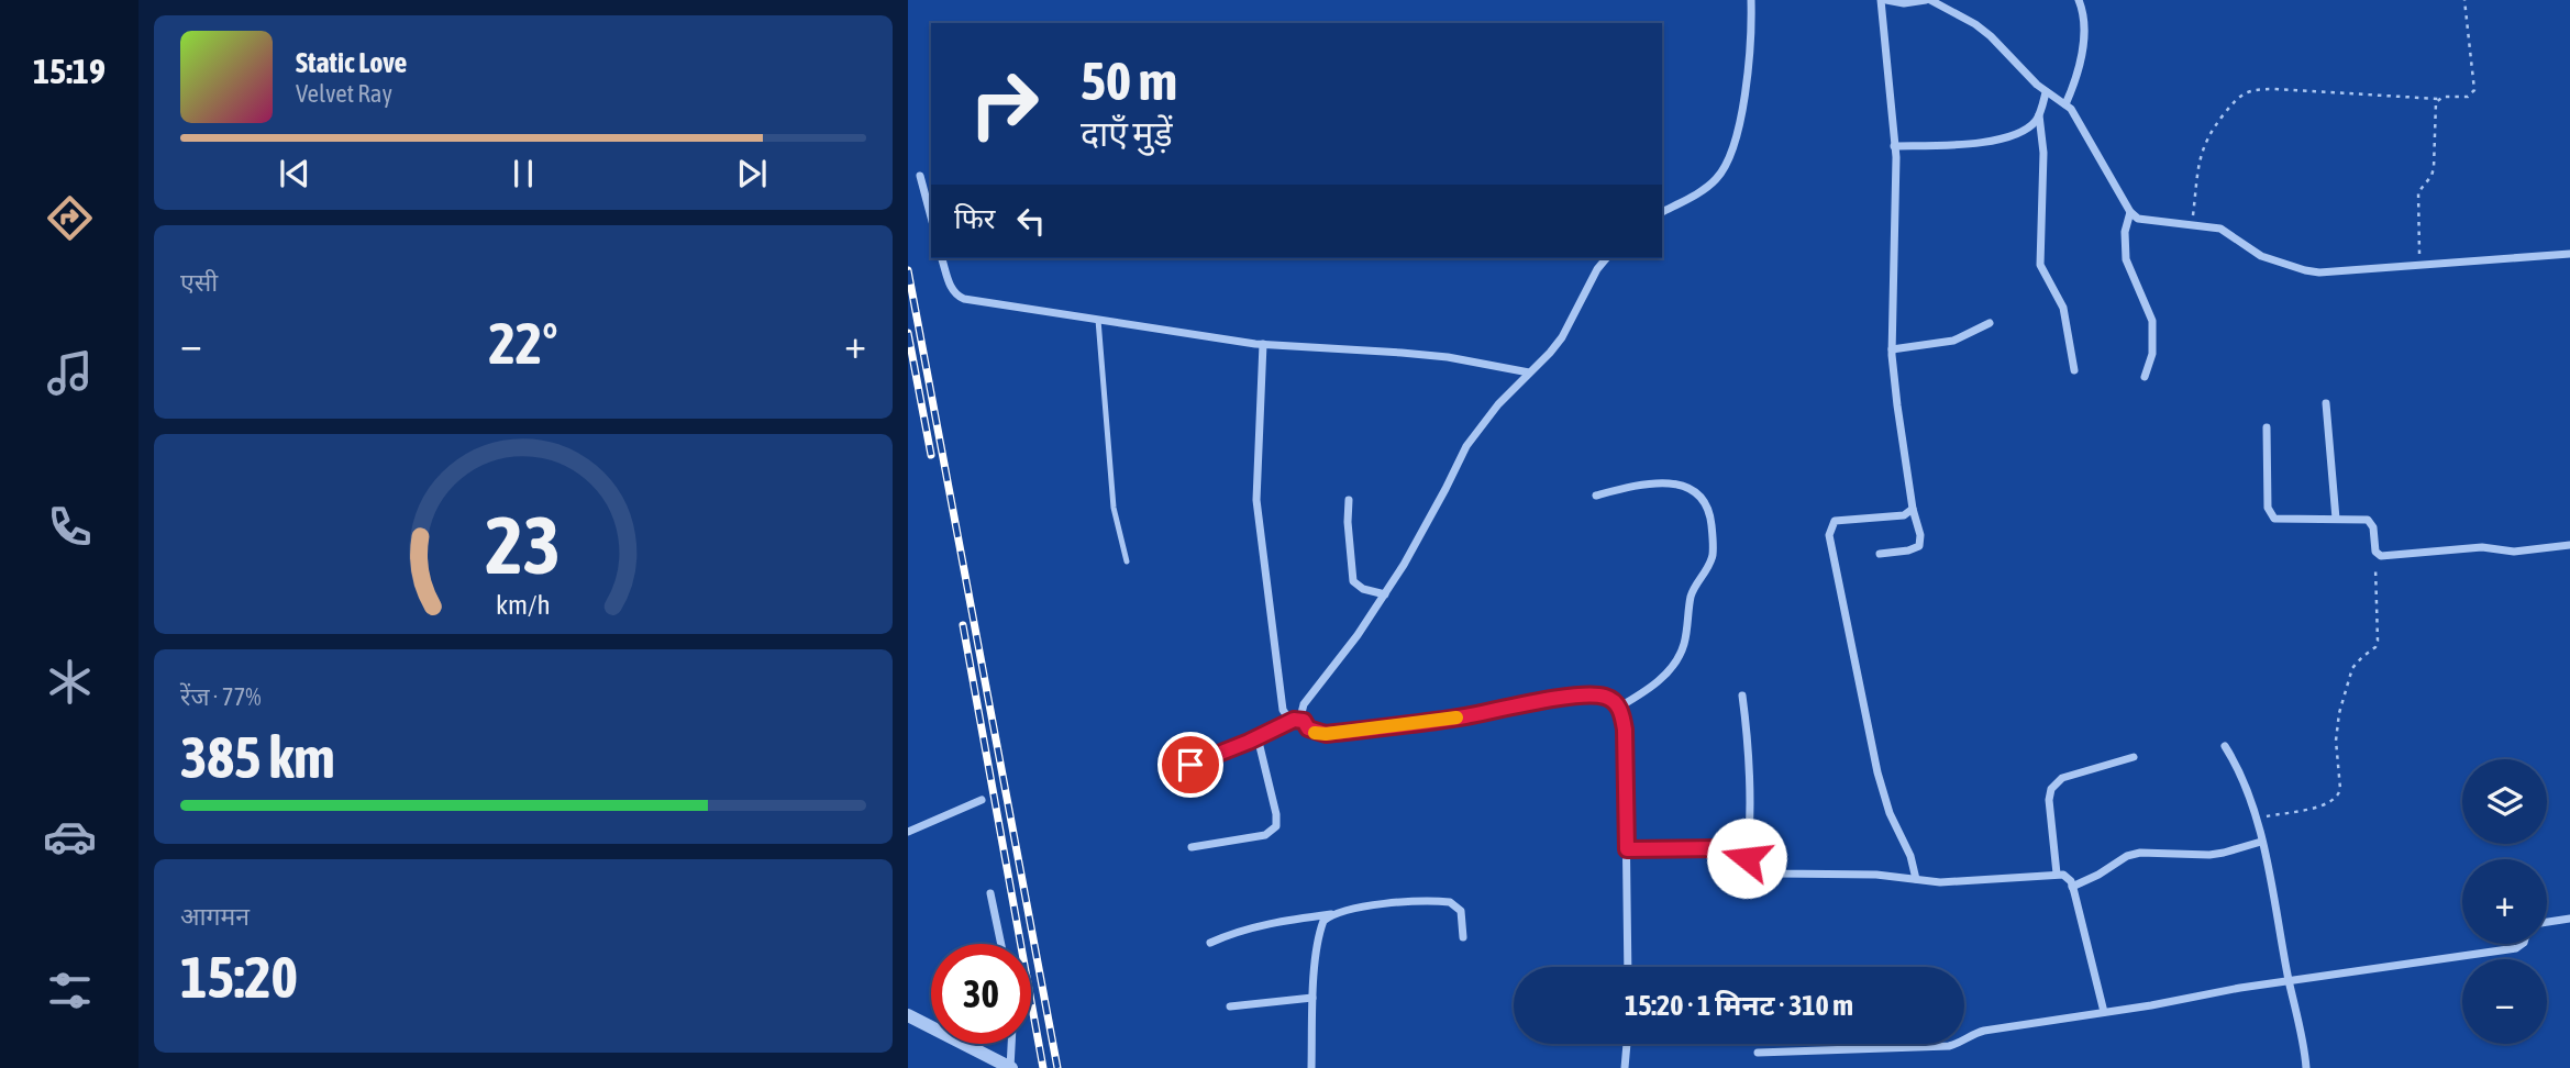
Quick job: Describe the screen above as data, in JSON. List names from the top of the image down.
{
  "page": {
    "tabs": "15:19",
    "turn": ["50 m", "दाएँ मुड़ें"],
    "song": ["Static Love", "Velvet Ray"],
    "then": "फिर",
    "tile": [
      "एसी",
      ["रेंज · 77%", "385 km"],
      ["आगमन", "15:20"]
    ],
    "heat": ["−", "22°", "+"],
    "map_buttons": ["+", "−"],
    "limit": "30",
    "trip": "15:20 · 1 मिनट · 310 m",
    "gauge": ["23", "km/h"]
  }
}
